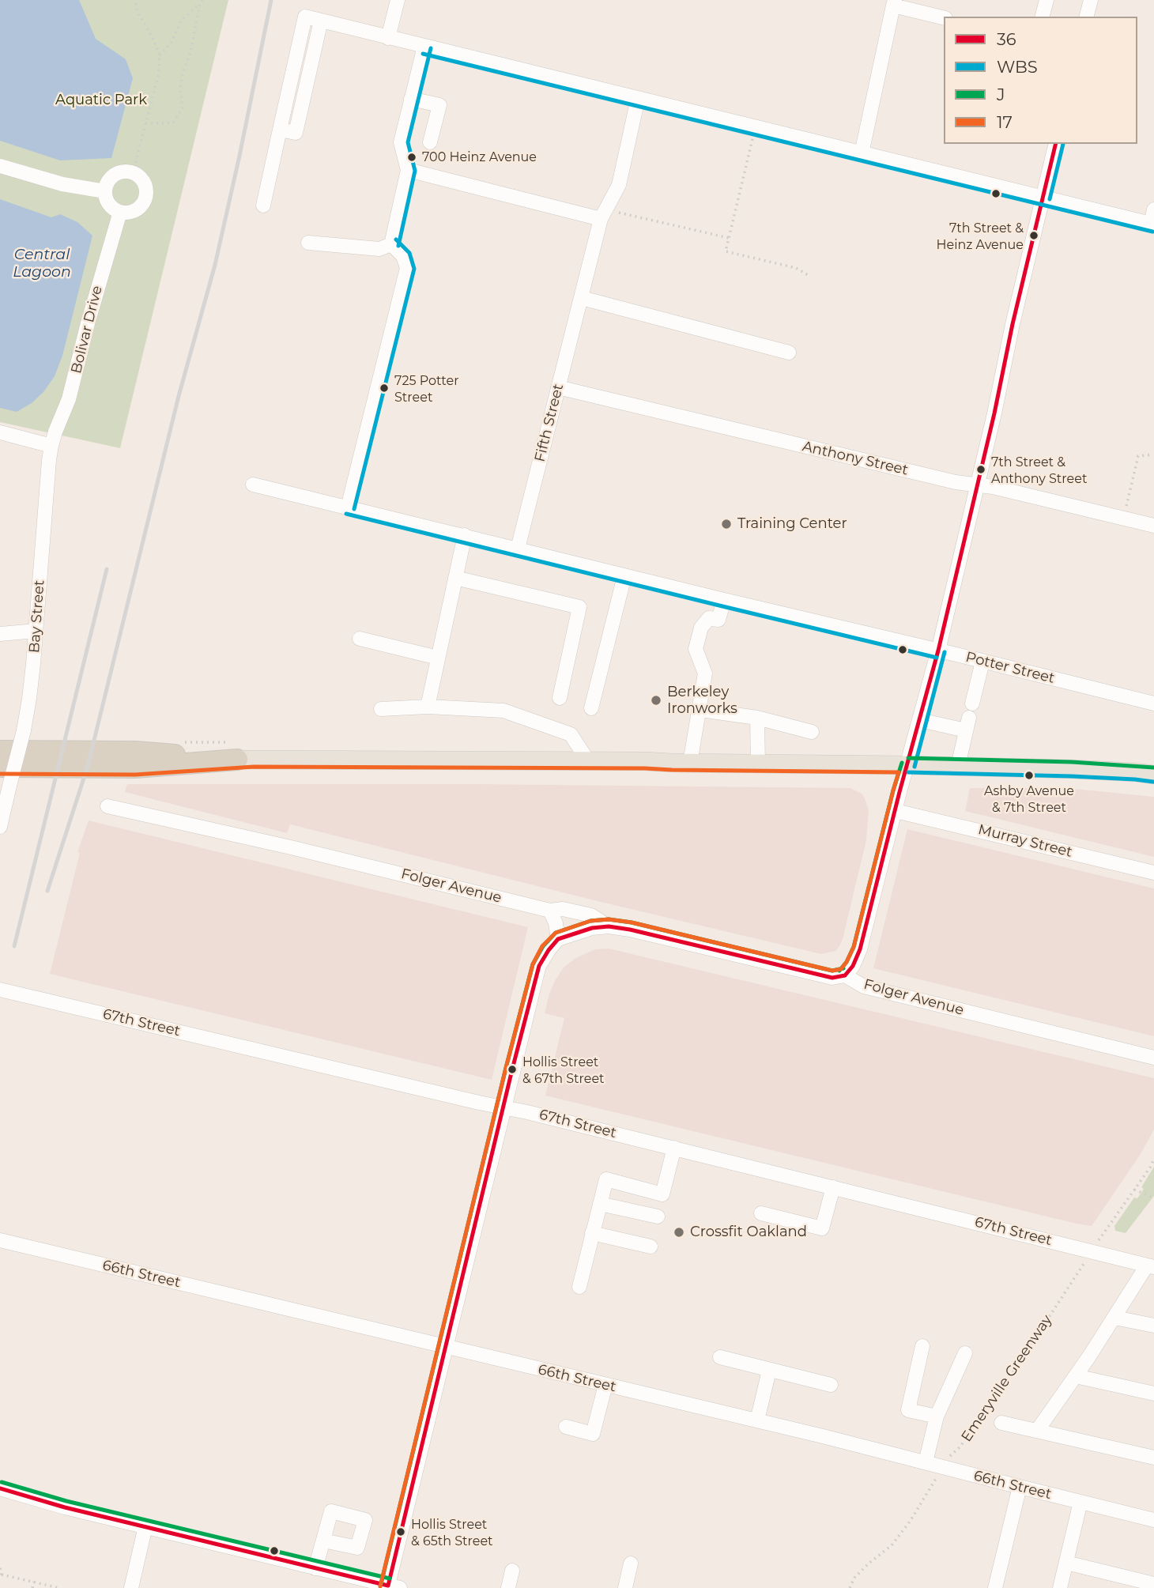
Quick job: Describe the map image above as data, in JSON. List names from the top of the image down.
{
  "streets": {
    "street": [
      "Bolivar Drive",
      "Fifth Street",
      "Anthony Street",
      "Bay Street",
      "Potter Street",
      "Murray Street",
      "Folger Avenue",
      "67th Street",
      "66th Street"
    ],
    "path": ["Emeryville Greenway"]
  },
  "crossings": [
    ["Bolivar Drive", "Bay Street"],
    ["Fifth Street", "Anthony Street"],
    ["Fifth Street", "Potter Street"],
    ["67th Street", "Emeryville Greenway"],
    ["66th Street", "Emeryville Greenway"]
  ],
  "water": ["Central Lagoon"],
  "parks": ["Aquatic Park"],
  "places": [
    "700 Heinz Avenue",
    "7th Street & Heinz Avenue",
    "725 Potter Street",
    "7th Street & Anthony Street",
    "Training Center",
    "Berkeley Ironworks",
    "Ashby Avenue & 7th Street",
    "Hollis Street & 67th Street",
    "Crossfit Oakland",
    "Hollis Street & 65th Street"
  ],
  "lines": [
    "transit line WBS",
    "transit line 36",
    "transit line J",
    "transit line 17"
  ],
  "legend": [
    "36",
    "WBS",
    "J",
    "17"
  ]
}
